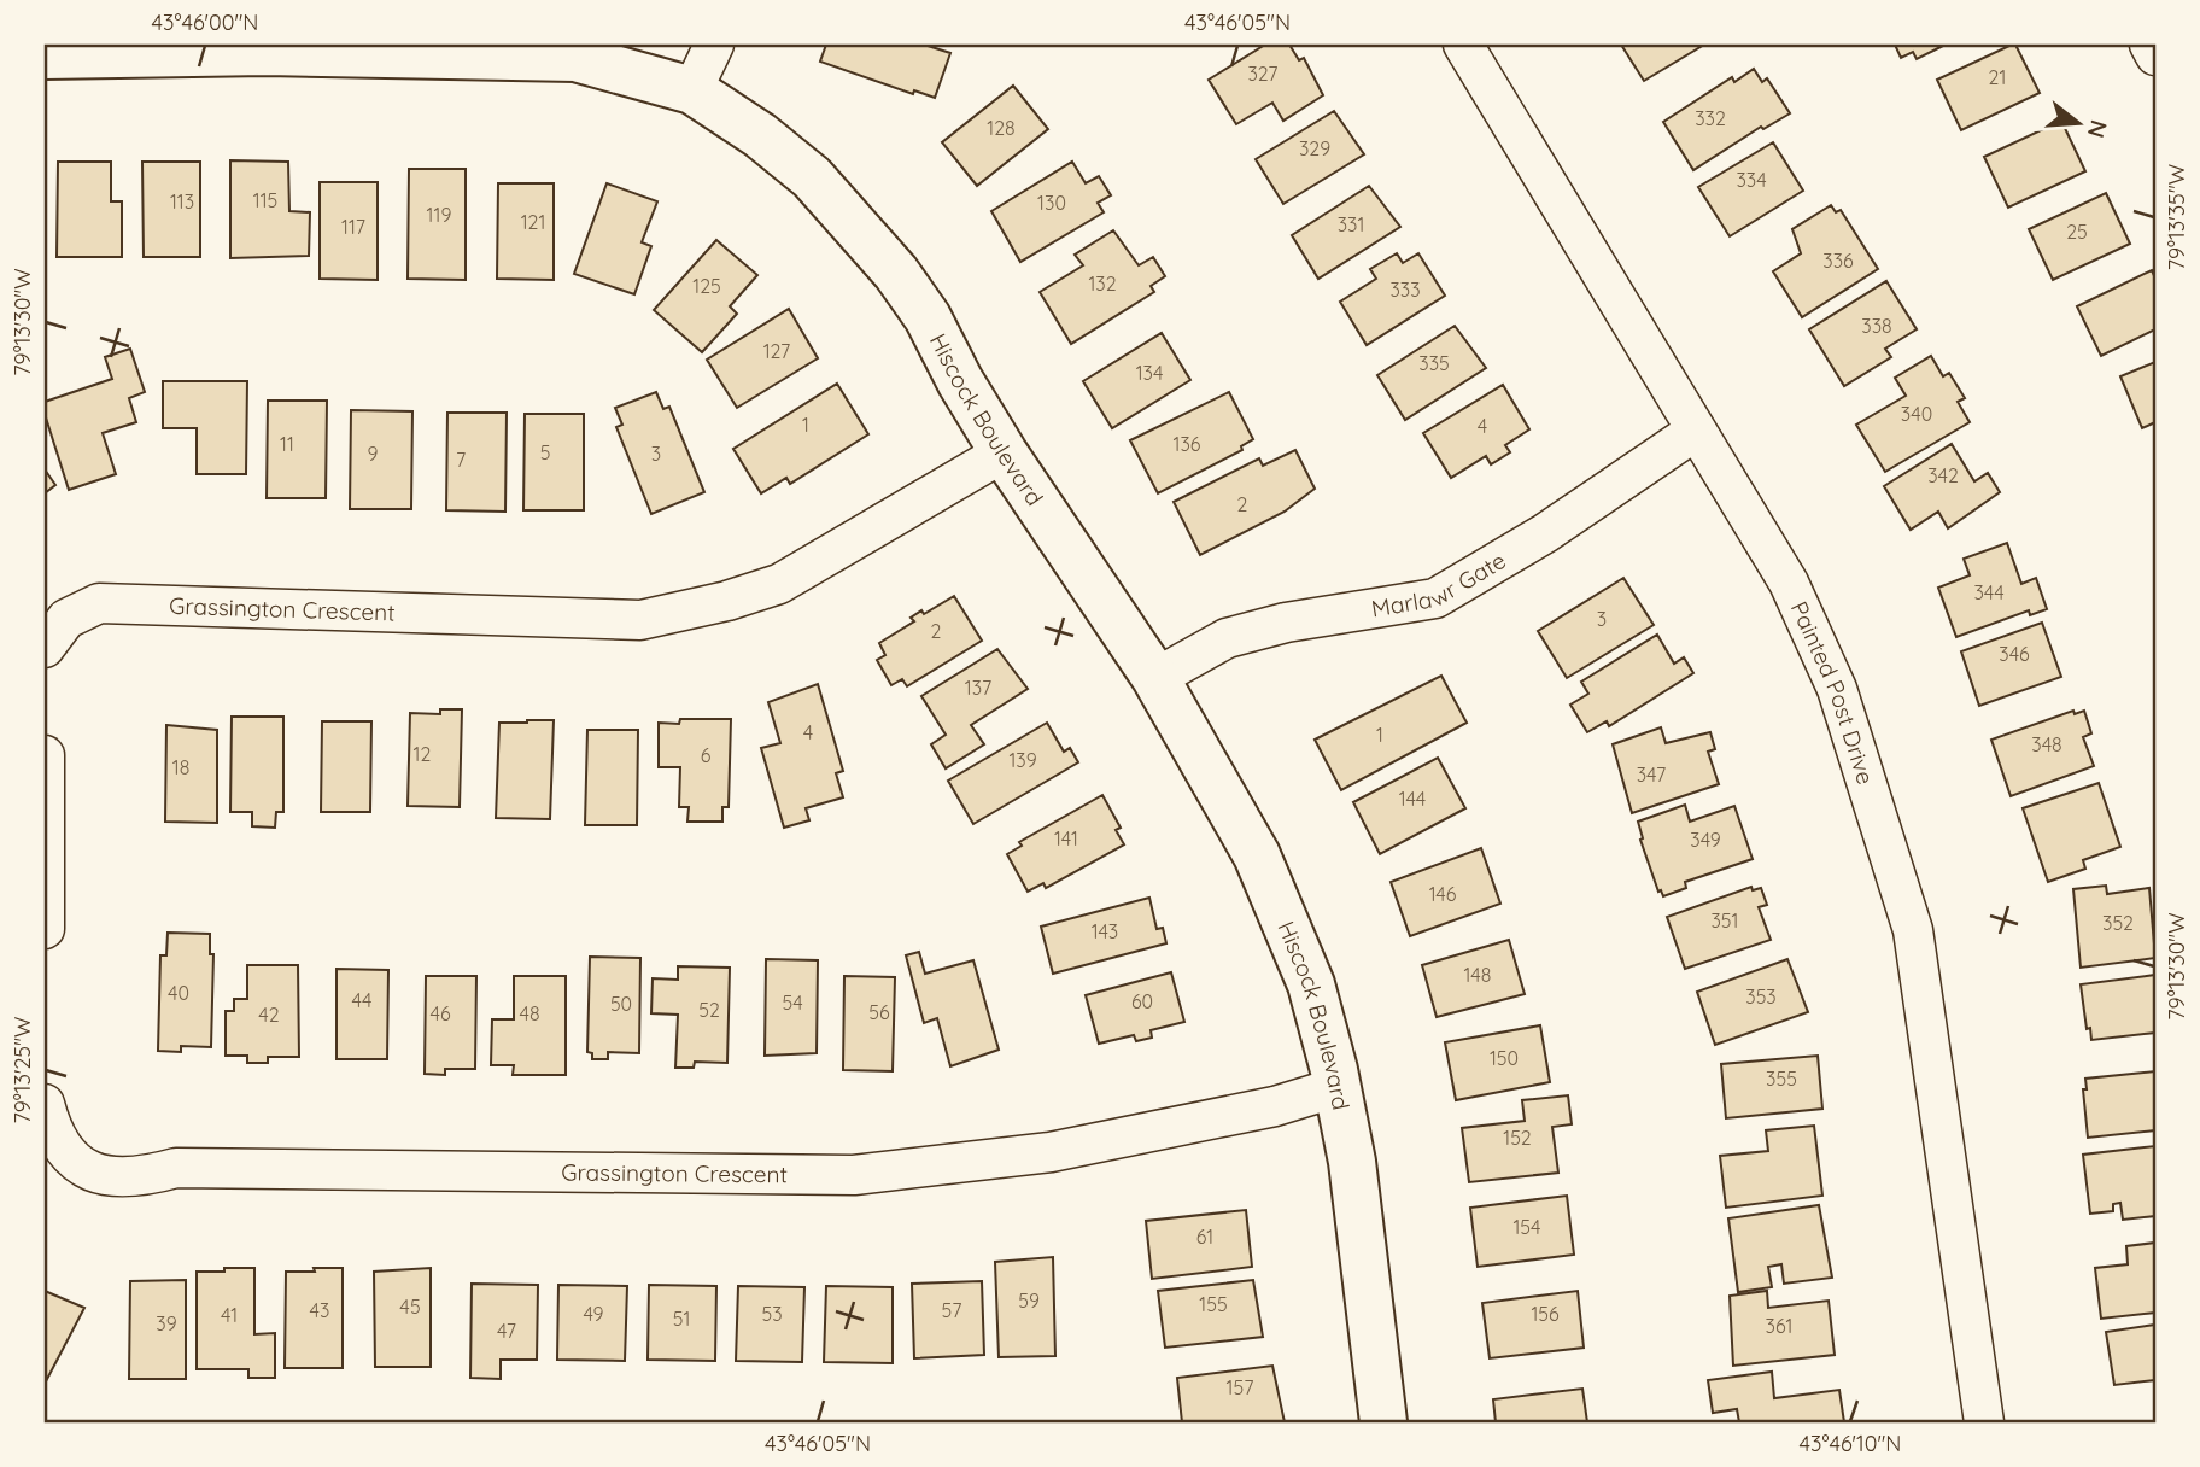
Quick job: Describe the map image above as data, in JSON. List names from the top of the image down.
{
  "streets": {
    "street": [
      "Hiscock Boulevard",
      "Marlawr Gate",
      "Grassington Crescent",
      "Painted Post Drive"
    ]
  },
  "crossings": [
    ["Hiscock Boulevard", "Marlawr Gate"],
    ["Hiscock Boulevard", "Grassington Crescent"],
    ["Marlawr Gate", "Painted Post Drive"]
  ],
  "house_numbers": [
    "327",
    "21",
    "332",
    "128",
    "329",
    "334",
    "115",
    "113",
    "130",
    "119",
    "121",
    "331",
    "117",
    "25",
    "336",
    "132",
    "125",
    "333",
    "338",
    "127",
    "335",
    "134",
    "340",
    "1",
    "4",
    "11",
    "136",
    "5",
    "9",
    "3",
    "7",
    "342",
    "2",
    "344",
    "3",
    "2",
    "346",
    "137",
    "4",
    "1",
    "348",
    "12",
    "6",
    "139",
    "18",
    "347",
    "144",
    "141",
    "349",
    "146",
    "351",
    "352",
    "143",
    "148",
    "40",
    "353",
    "44",
    "60",
    "54",
    "50",
    "52",
    "56",
    "46",
    "48",
    "42",
    "150",
    "355",
    "152",
    "154",
    "61",
    "59",
    "155",
    "45",
    "43",
    "57",
    "49",
    "53",
    "156",
    "41",
    "51",
    "39",
    "361",
    "47",
    "157"
  ],
  "north": "right",
  "coordinates": [
    "43°46'00\"N",
    "43°46'05\"N",
    "79°13'35\"W",
    "79°13'30\"W",
    "79°13'25\"W",
    "43°46'10\"N"
  ]
}
